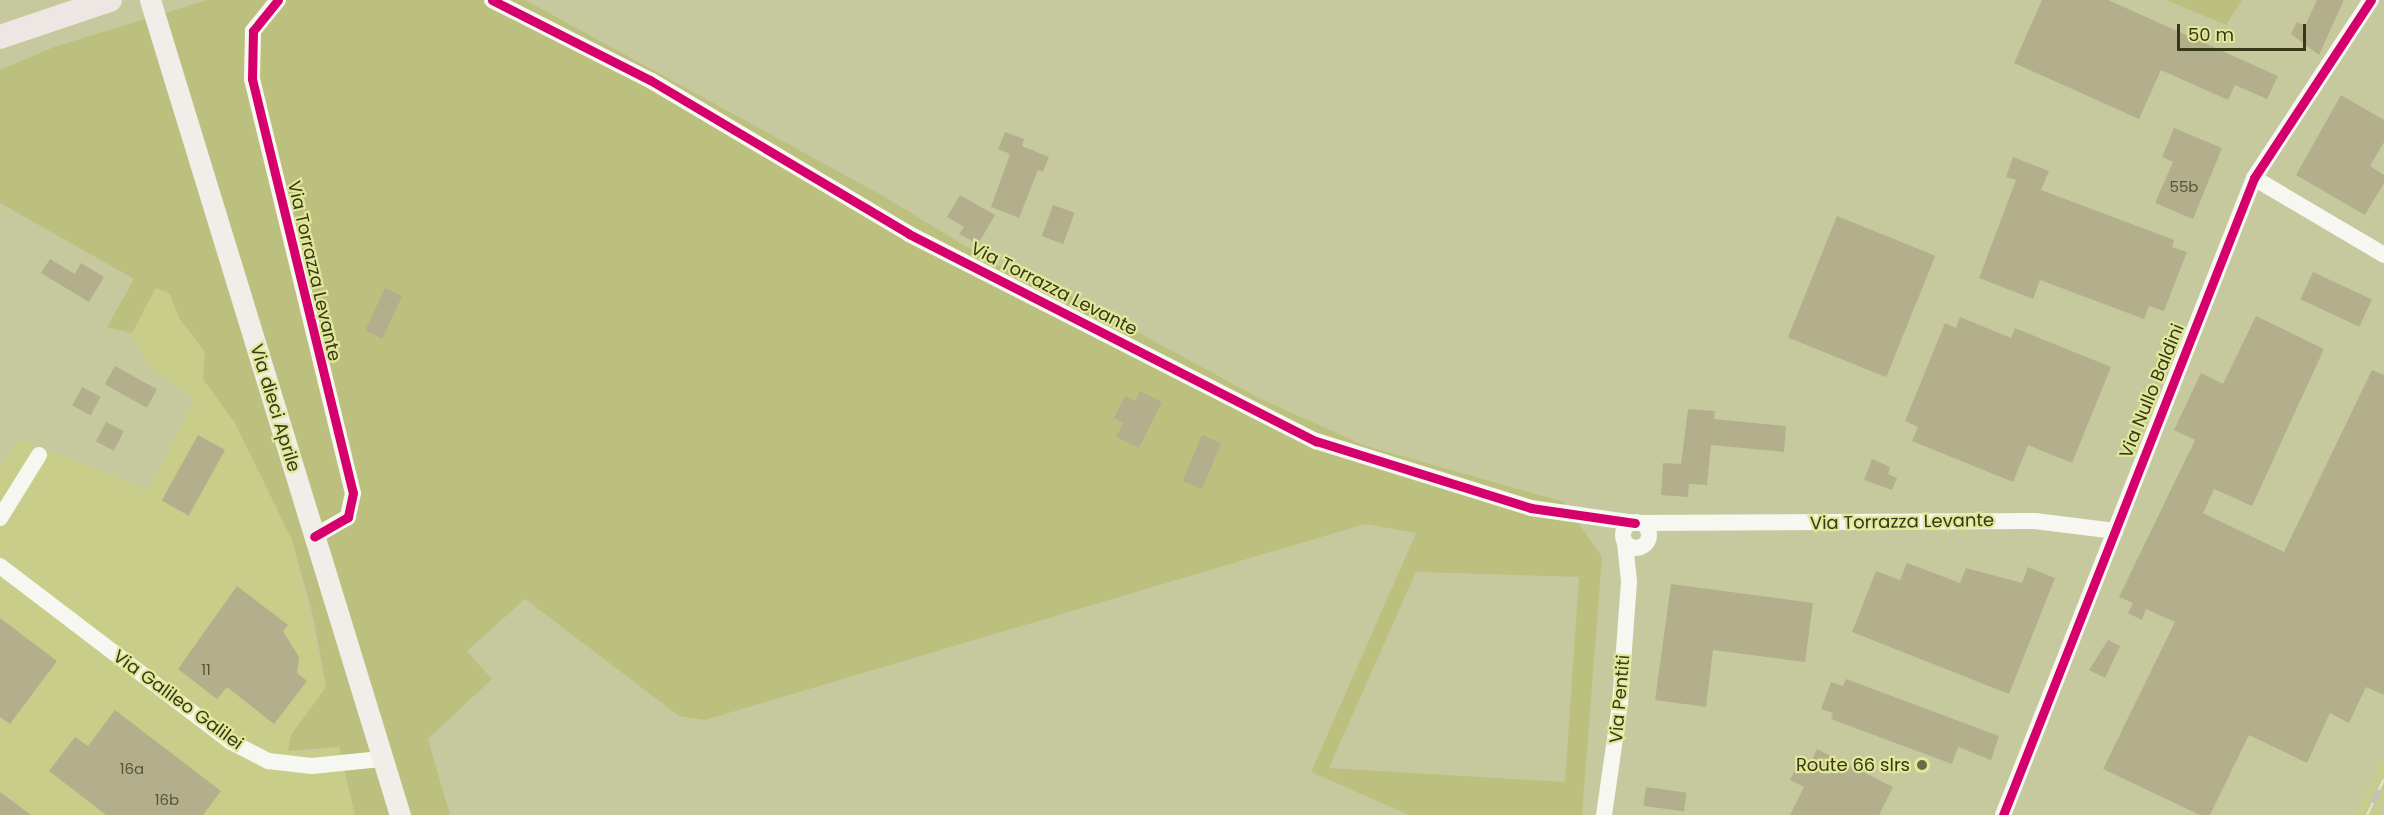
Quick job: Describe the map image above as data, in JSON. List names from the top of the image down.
{
  "streets": {
    "main road": ["Via dieci Aprile"],
    "street": [
      "Via Torrazza Levante",
      "Via Nullo Baldini",
      "Via Pentiti",
      "Via Galileo Galilei"
    ]
  },
  "crossings": [
    ["Via Torrazza Levante", "Via Nullo Baldini"],
    ["Via Torrazza Levante", "Via dieci Aprile"],
    ["Via Torrazza Levante", "Via Pentiti"],
    ["Via dieci Aprile", "Via Galileo Galilei"]
  ],
  "places": ["Route 66 slrs"],
  "house_numbers": [
    "55b",
    "11",
    "16a",
    "16b"
  ],
  "scale_bar": "50 m"
}
